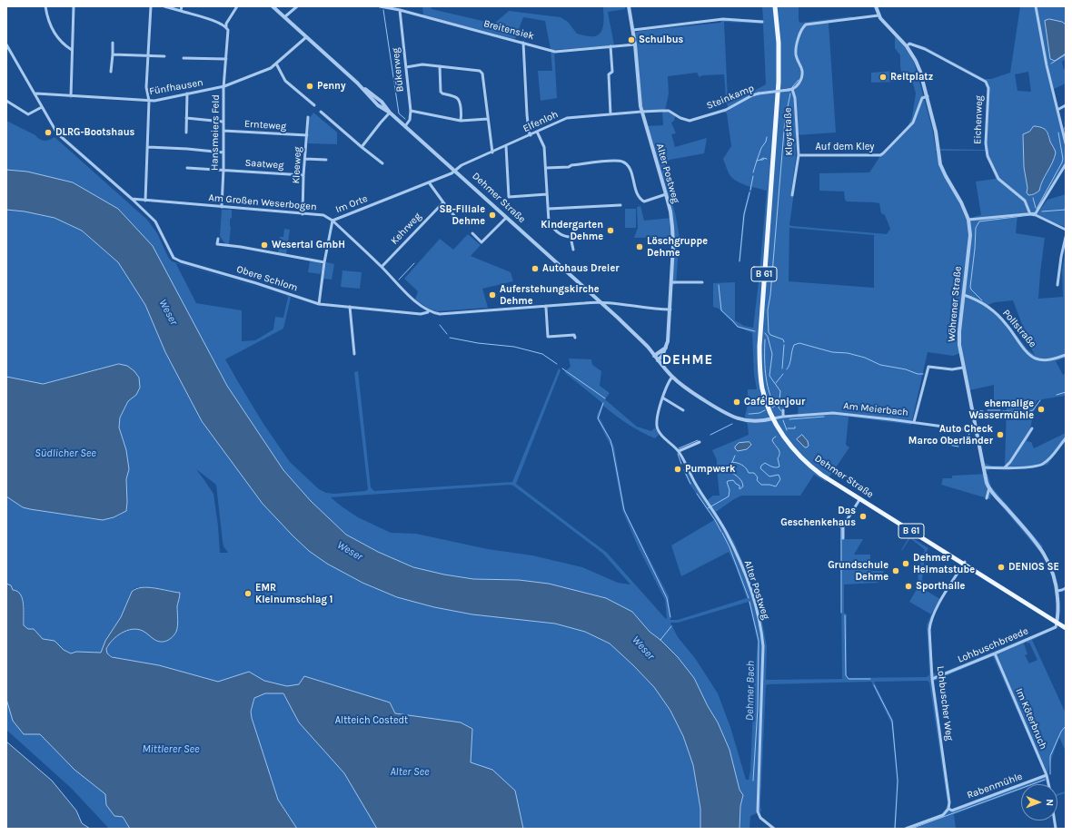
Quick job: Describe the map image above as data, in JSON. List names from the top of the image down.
{
  "streets": {
    "main road": ["Dehmer Straße", "B 61"],
    "street": [
      "Breitensiek",
      "Bükerweg",
      "Fünfhausen",
      "Steinkamp",
      "Eichenweg",
      "Elfenloh",
      "Ernteweg",
      "Kleystraße",
      "Hansmeiers Feld",
      "Auf dem Kley",
      "Saatweg",
      "Kleeweg",
      "Alter Postweg",
      "Am Großen Weserbogen",
      "Im Orte",
      "Kehrweg",
      "Obere Schlom",
      "Wöhrener Straße",
      "Pollstraße",
      "Am Meierbach",
      "Lohbuschbreede",
      "Lohbuscher Weg",
      "Im Köterbruch",
      "Rabenmühle"
    ]
  },
  "crossings": [
    ["Breitensiek", "Bükerweg"],
    ["Breitensiek", "Alter Postweg"],
    ["Bükerweg", "Dehmer Straße"],
    ["Fünfhausen", "Hansmeiers Feld"],
    ["Fünfhausen", "Dehmer Straße"],
    ["Steinkamp", "Elfenloh"],
    ["Steinkamp", "Kleystraße"],
    ["Steinkamp", "Alter Postweg"],
    ["Eichenweg", "Wöhrener Straße"],
    ["Elfenloh", "Alter Postweg"],
    ["Elfenloh", "Dehmer Straße"],
    ["Elfenloh", "Im Orte"],
    ["Ernteweg", "Hansmeiers Feld"],
    ["Ernteweg", "Kleeweg"],
    ["Kleystraße", "Auf dem Kley"],
    ["Hansmeiers Feld", "Saatweg"],
    ["Hansmeiers Feld", "Am Großen Weserbogen"],
    ["Auf dem Kley", "Wöhrener Straße"],
    ["Saatweg", "Kleeweg"],
    ["Kleeweg", "Am Großen Weserbogen"],
    ["Alter Postweg", "Dehmer Straße"],
    ["Dehmer Straße", "Im Orte"],
    ["Dehmer Straße", "B 61"],
    ["Dehmer Straße", "Wöhrener Straße"],
    ["Dehmer Straße", "Am Meierbach"],
    ["Dehmer Straße", "Lohbuschbreede"],
    ["Dehmer Straße", "Lohbuscher Weg"],
    ["Am Großen Weserbogen", "Im Orte"],
    ["Am Großen Weserbogen", "Kehrweg"],
    ["Am Großen Weserbogen", "Obere Schlom"],
    ["Im Orte", "Obere Schlom"],
    ["B 61", "Am Meierbach"],
    ["Wöhrener Straße", "Pollstraße"],
    ["Wöhrener Straße", "Am Meierbach"],
    ["Wöhrener Straße", "Lohbuschbreede"],
    ["Lohbuschbreede", "Lohbuscher Weg"],
    ["Lohbuschbreede", "Im Köterbruch"],
    ["Lohbuscher Weg", "Rabenmühle"],
    ["Im Köterbruch", "Rabenmühle"]
  ],
  "districts": ["DEHME"],
  "water": [
    "Weser",
    "Südlicher See",
    "Dehmer Bach",
    "Mittlerer See",
    "Alter See"
  ],
  "parks": ["Altteich Costedt"],
  "places": [
    "Schulbus",
    "Reitplatz",
    "Penny",
    "DLRG-Bootshaus",
    "SB-Filiale Dehme",
    "Kindergarten Dehme",
    "Wesertal GmbH",
    "Löschgruppe Dehme",
    "Autohaus Dreier",
    "Auferstehungskirche Dehme",
    "Café Bonjour",
    "ehemalige Wassermühle",
    "Auto Check Marco Oberländer",
    "Pumpwerk",
    "Das Geschenkehaus",
    "Dehmer Heimatstube",
    "DENIOS SE",
    "Grundschule Dehme",
    "Sporthalle",
    "EMR Kleinumschlag 1"
  ],
  "north": "right"
}
